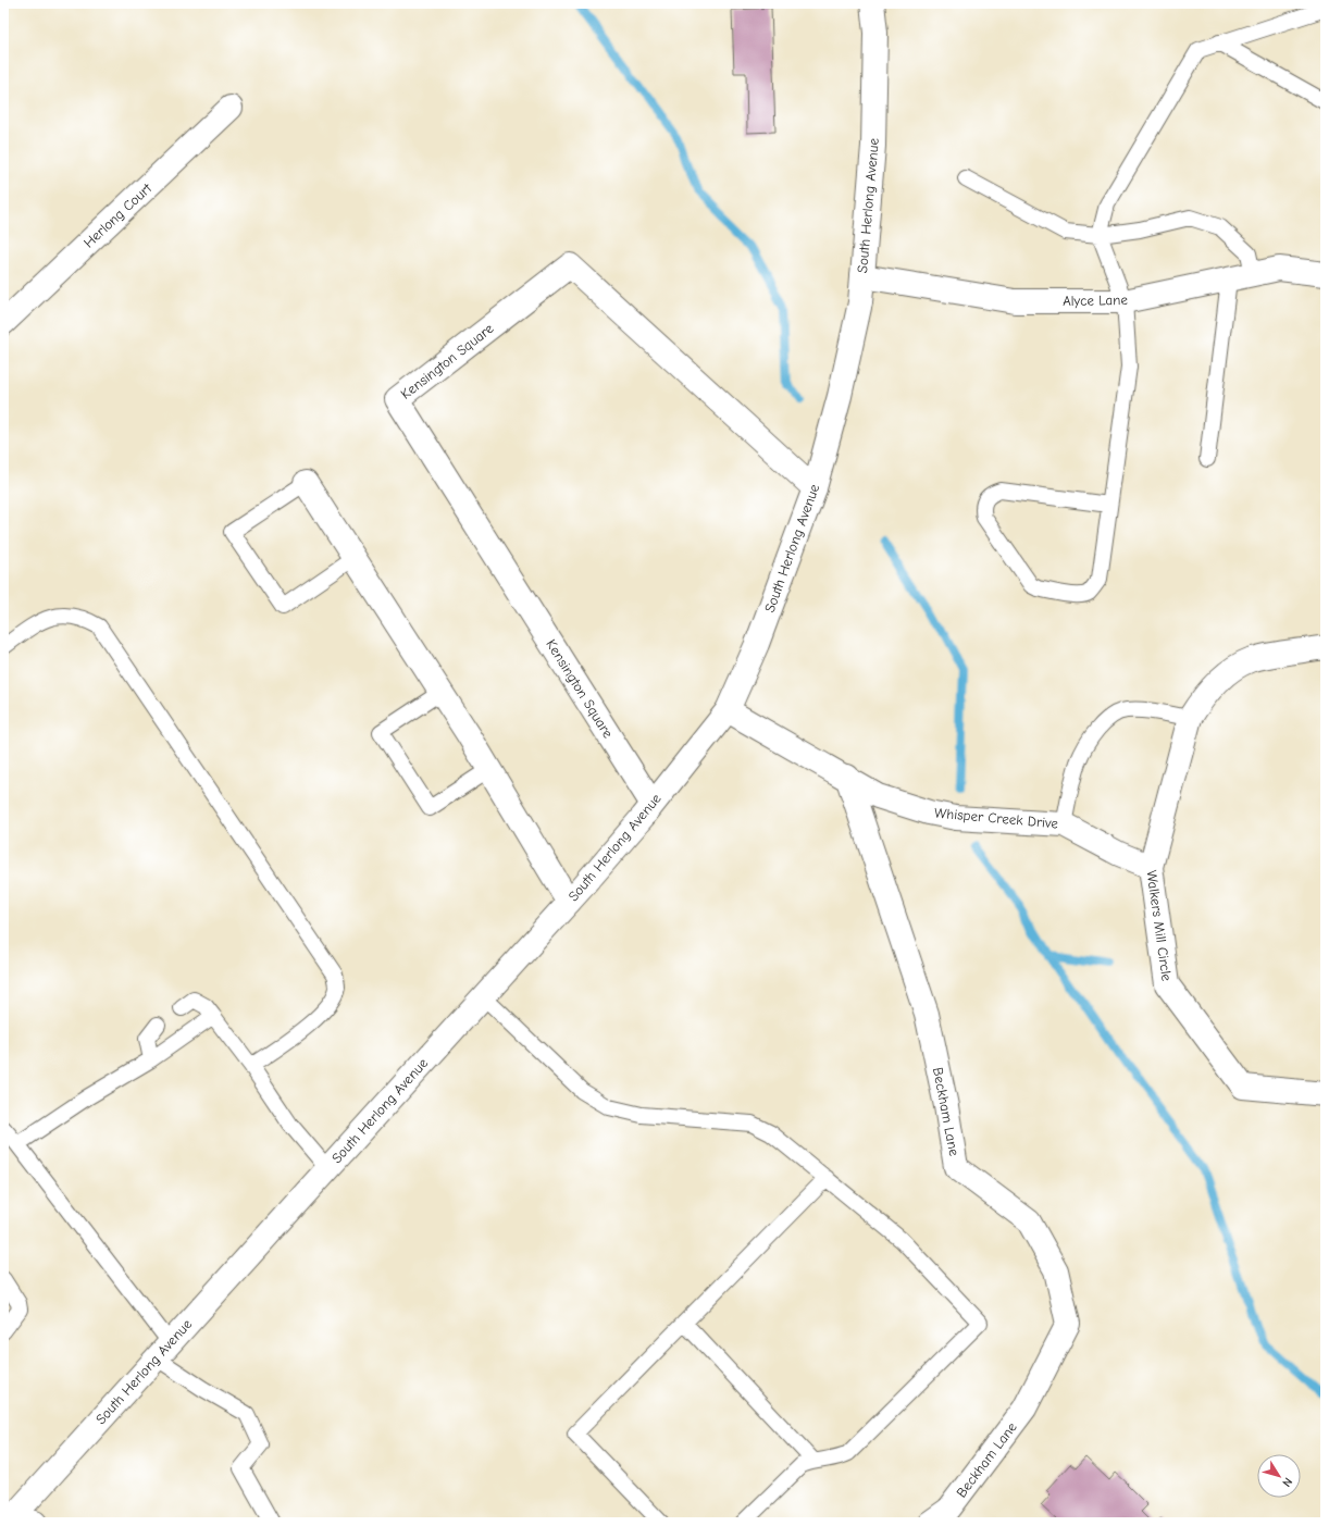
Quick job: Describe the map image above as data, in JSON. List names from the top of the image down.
{
  "streets": {
    "street": [
      "South Herlong Avenue",
      "Herlong Court",
      "Alyce Lane",
      "Kensington Square",
      "Whisper Creek Drive",
      "Walkers Mill Circle",
      "Beckham Lane"
    ]
  },
  "crossings": [
    ["South Herlong Avenue", "Alyce Lane"],
    ["South Herlong Avenue", "Kensington Square"],
    ["South Herlong Avenue", "Whisper Creek Drive"],
    ["Whisper Creek Drive", "Walkers Mill Circle"],
    ["Whisper Creek Drive", "Beckham Lane"]
  ],
  "north": "bottom right"
}
